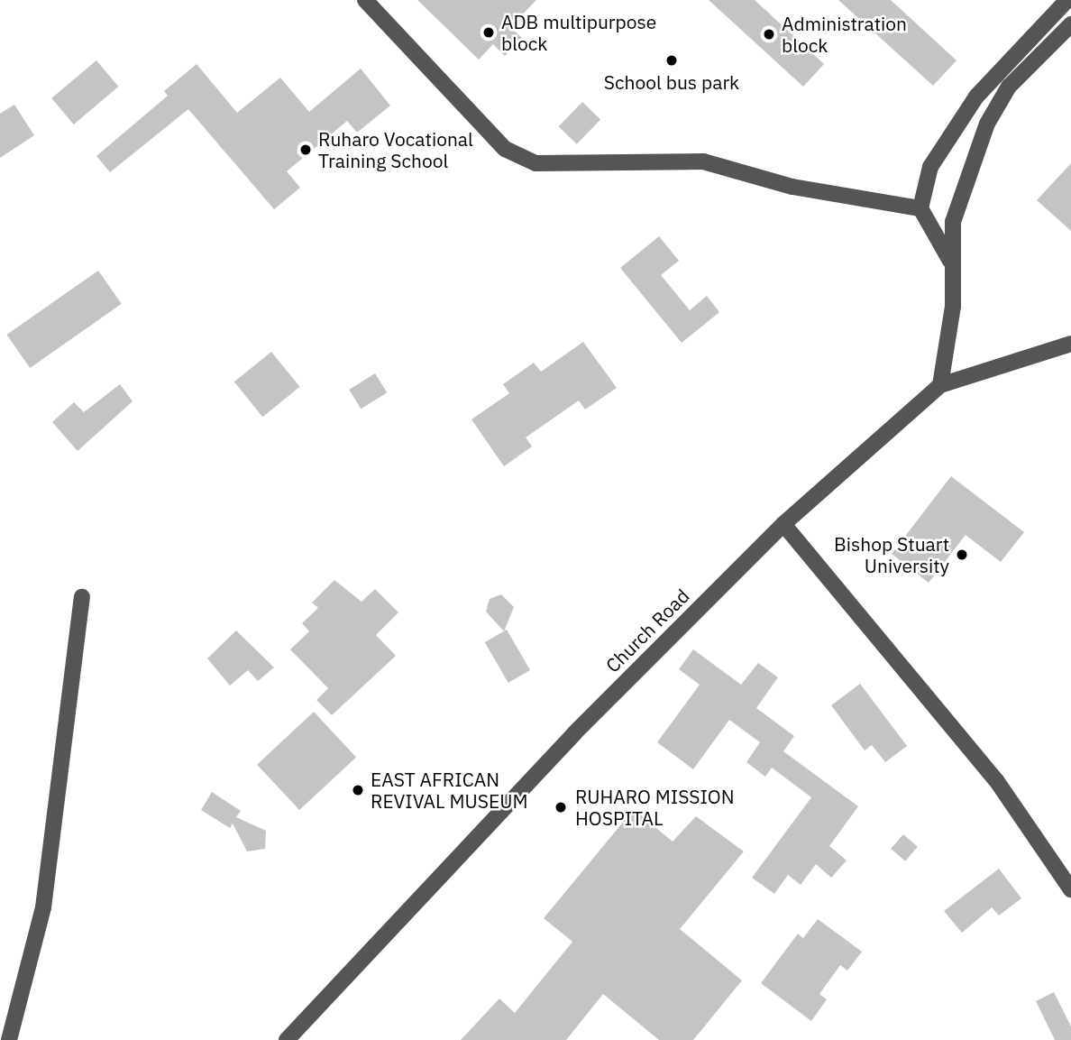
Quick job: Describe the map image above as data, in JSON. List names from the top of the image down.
{
  "streets": {
    "street": ["Church Road"]
  },
  "places": [
    "ADB multipurpose block",
    "Administration block",
    "School bus park",
    "Ruharo Vocational Training School",
    "Bishop Stuart University",
    "EAST AFRICAN REVIVAL MUSEUM",
    "RUHARO MISSION HOSPITAL"
  ]
}
